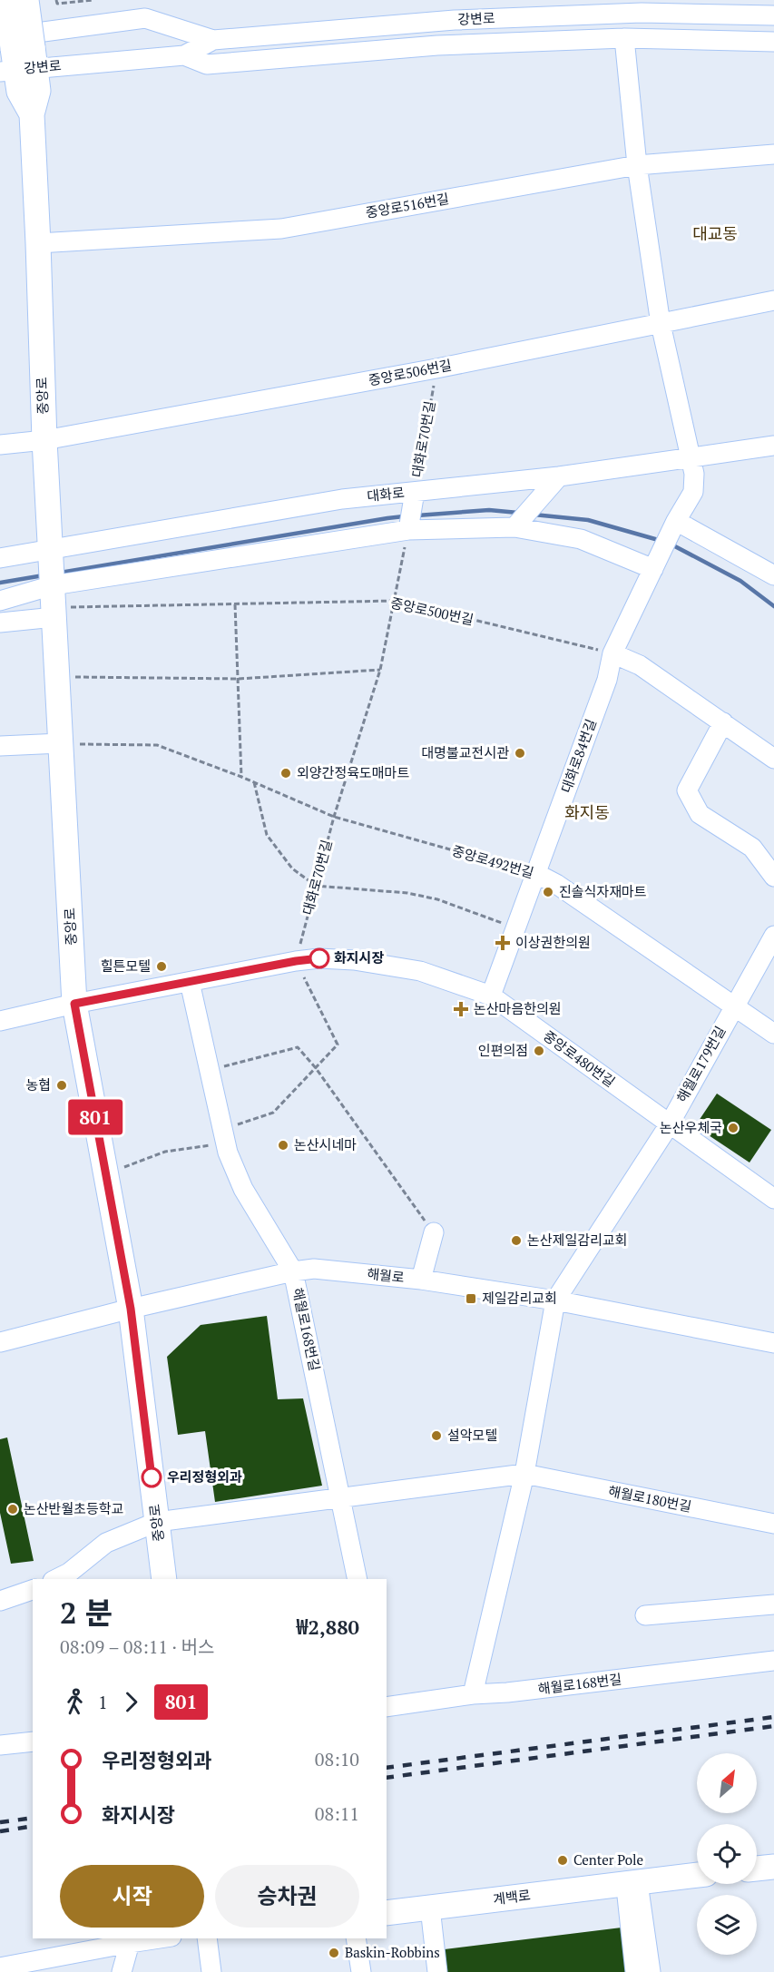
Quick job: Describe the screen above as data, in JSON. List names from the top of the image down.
{
  "streets": {
    "main road": ["중앙로", "계백로"],
    "street": [
      "강변로",
      "중앙로516번길",
      "중앙로506번길",
      "대화로70번길",
      "대화로",
      "대화로84번길",
      "중앙로492번길",
      "중앙로480번길",
      "해월로179번길",
      "해월로",
      "해월로168번길",
      "해월로180번길"
    ],
    "path": ["중앙로500번길"]
  },
  "crossings": [
    ["강변로", "중앙로"],
    ["강변로", "대화로84번길"],
    ["중앙로516번길", "중앙로"],
    ["중앙로516번길", "대화로84번길"],
    ["중앙로506번길", "중앙로"],
    ["중앙로506번길", "대화로70번길"],
    ["중앙로506번길", "대화로84번길"],
    ["중앙로", "대화로"],
    ["중앙로", "중앙로500번길"],
    ["중앙로", "중앙로492번길"],
    ["중앙로", "중앙로480번길"],
    ["중앙로", "해월로"],
    ["중앙로", "해월로180번길"],
    ["대화로70번길", "대화로"],
    ["대화로70번길", "중앙로500번길"],
    ["대화로70번길", "중앙로492번길"],
    ["대화로70번길", "중앙로480번길"],
    ["대화로", "대화로84번길"],
    ["중앙로500번길", "대화로84번길"],
    ["대화로84번길", "중앙로492번길"],
    ["대화로84번길", "중앙로480번길"],
    ["중앙로492번길", "해월로179번길"],
    ["중앙로480번길", "해월로179번길"],
    ["중앙로480번길", "해월로168번길"],
    ["해월로179번길", "해월로"],
    ["해월로", "해월로168번길"],
    ["해월로168번길", "해월로180번길"]
  ],
  "districts": ["대교동", "화지동"],
  "places": {
    "other": [
      "대명불교전시관",
      "외양간정육도매마트",
      "진솔식자재마트",
      "화지시장",
      "힐튼모텔",
      "인편의점",
      "농협",
      "논산우체국",
      "논산시네마",
      "논산제일감리교회",
      "설악모텔",
      "우리정형외과",
      "논산반월초등학교",
      "Center Pole",
      "Baskin-Robbins"
    ],
    "health": ["이상권한의원", "논산마음한의원"],
    "transit": ["제일감리교회"]
  },
  "lines": ["bus line 801"],
  "north": "top right",
  "page": {
    "on_map": "801",
    "heading": ["2 분", "08:09 – 08:11 · 버스", "₩2,880"],
    "legs": ["1", "801"],
    "list": [
      {
        "name": "우리정형외과",
        "value": "08:10"
      },
      {
        "name": "화지시장",
        "value": "08:11"
      }
    ],
    "buttons": ["시작", "승차권"]
  }
}
